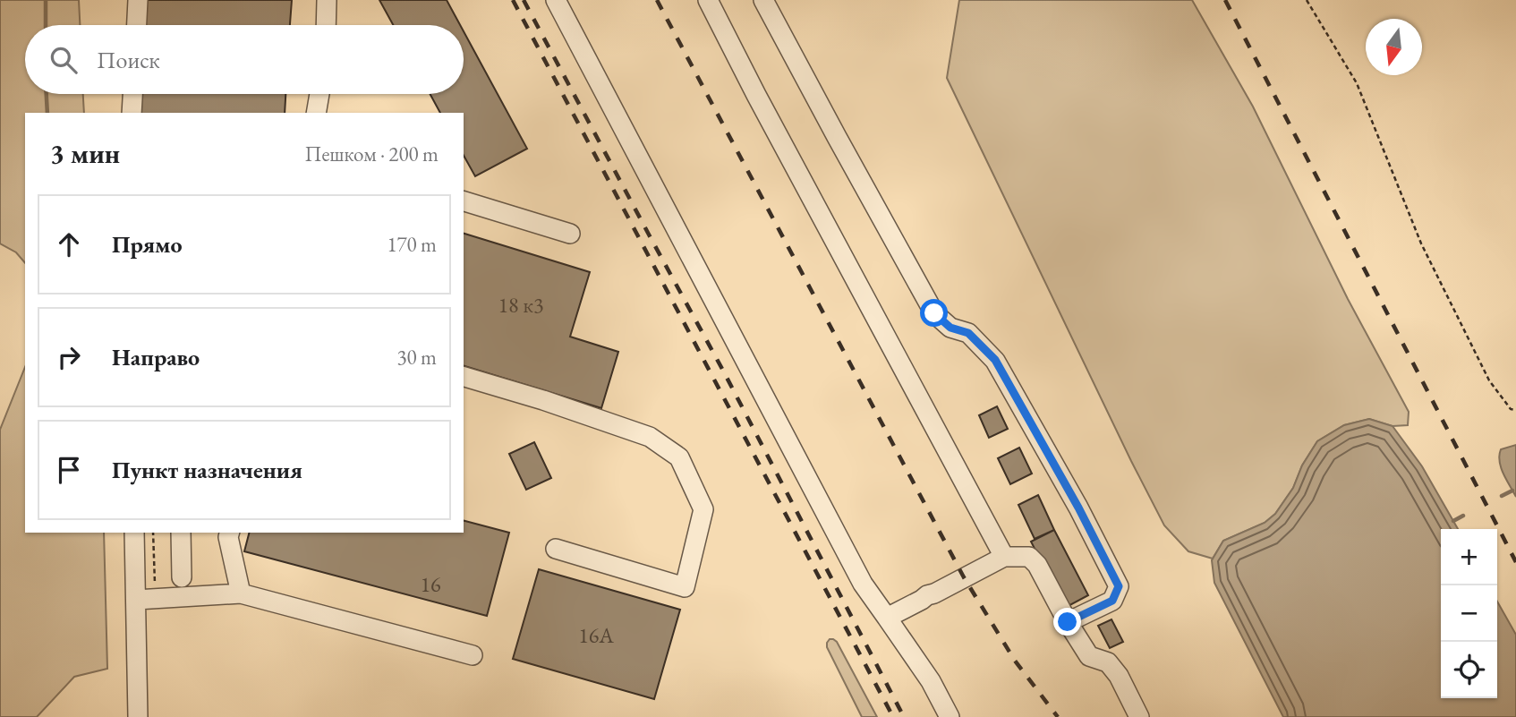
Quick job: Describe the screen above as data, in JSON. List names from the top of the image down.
{
  "house_numbers": ["18 к3", "16", "16А"],
  "north": "bottom",
  "page": {
    "search": "Поиск",
    "heading": ["3 мин", "Пешком · 200 m"],
    "list": [
      ["Прямо", "170 m"],
      ["Направо", "30 m"],
      "Пункт назначения"
    ],
    "map_buttons": ["+", "−"]
  }
}
